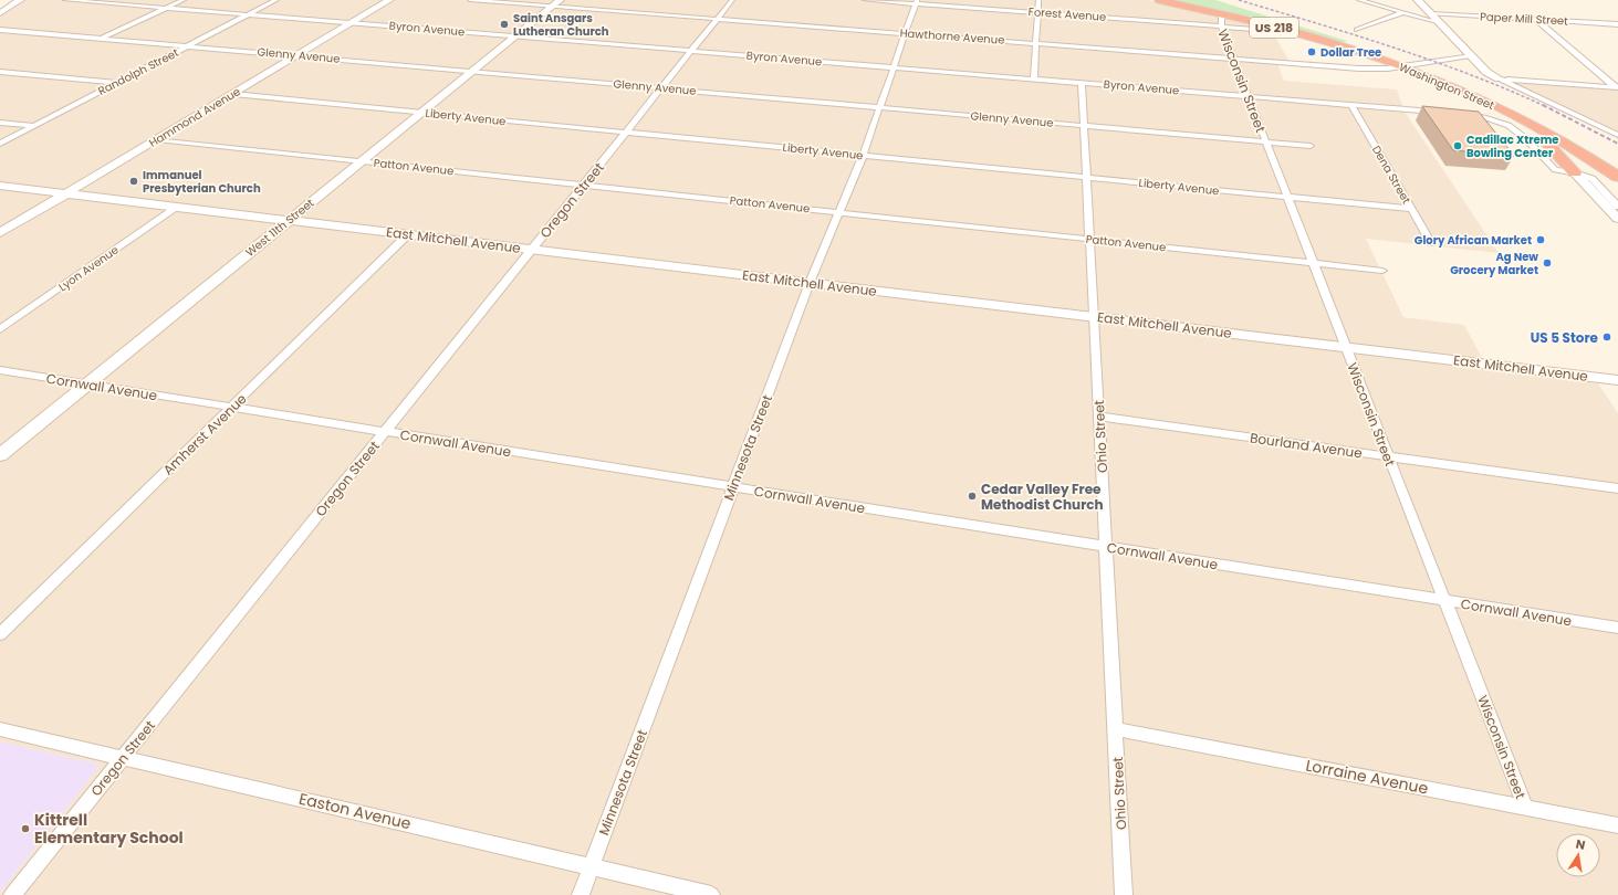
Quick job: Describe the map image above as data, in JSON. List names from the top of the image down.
{
  "streets": {
    "highway": ["US 218", "Washington Street"],
    "street": [
      "Forest Avenue",
      "Paper Mill Street",
      "Byron Avenue",
      "Hawthorne Avenue",
      "Glenny Avenue",
      "Randolph Street",
      "Wisconsin Street",
      "Hammond Avenue",
      "Liberty Avenue",
      "Patton Avenue",
      "Dena Street",
      "Oregon Street",
      "West 11th Street",
      "East Mitchell Avenue",
      "Lyon Avenue",
      "Cornwall Avenue",
      "Amherst Avenue",
      "Ohio Street",
      "Bourland Avenue",
      "Minnesota Street",
      "Lorraine Avenue",
      "Easton Avenue"
    ]
  },
  "crossings": [
    ["Forest Avenue", "Wisconsin Street"],
    ["Forest Avenue", "Washington Street"],
    ["Forest Avenue", "Minnesota Street"],
    ["Byron Avenue", "Randolph Street"],
    ["Byron Avenue", "Wisconsin Street"],
    ["Byron Avenue", "Hammond Avenue"],
    ["Byron Avenue", "Dena Street"],
    ["Byron Avenue", "Oregon Street"],
    ["Byron Avenue", "West 11th Street"],
    ["Byron Avenue", "Ohio Street"],
    ["Byron Avenue", "Minnesota Street"],
    ["Hawthorne Avenue", "Wisconsin Street"],
    ["Hawthorne Avenue", "Washington Street"],
    ["Hawthorne Avenue", "Oregon Street"],
    ["Hawthorne Avenue", "West 11th Street"],
    ["Hawthorne Avenue", "Minnesota Street"],
    ["Glenny Avenue", "Randolph Street"],
    ["Glenny Avenue", "Wisconsin Street"],
    ["Glenny Avenue", "Hammond Avenue"],
    ["Glenny Avenue", "Oregon Street"],
    ["Glenny Avenue", "West 11th Street"],
    ["Glenny Avenue", "Ohio Street"],
    ["Glenny Avenue", "Minnesota Street"],
    ["Wisconsin Street", "Washington Street"],
    ["Wisconsin Street", "Liberty Avenue"],
    ["Wisconsin Street", "Patton Avenue"],
    ["Wisconsin Street", "East Mitchell Avenue"],
    ["Wisconsin Street", "Cornwall Avenue"],
    ["Wisconsin Street", "Bourland Avenue"],
    ["Wisconsin Street", "Lorraine Avenue"],
    ["Hammond Avenue", "Liberty Avenue"],
    ["Hammond Avenue", "Patton Avenue"],
    ["Hammond Avenue", "East Mitchell Avenue"],
    ["Liberty Avenue", "Dena Street"],
    ["Liberty Avenue", "Oregon Street"],
    ["Liberty Avenue", "West 11th Street"],
    ["Liberty Avenue", "Ohio Street"],
    ["Liberty Avenue", "Minnesota Street"],
    ["Patton Avenue", "Oregon Street"],
    ["Patton Avenue", "West 11th Street"],
    ["Patton Avenue", "Ohio Street"],
    ["Patton Avenue", "Minnesota Street"],
    ["Oregon Street", "East Mitchell Avenue"],
    ["Oregon Street", "Cornwall Avenue"],
    ["Oregon Street", "Easton Avenue"],
    ["West 11th Street", "East Mitchell Avenue"],
    ["West 11th Street", "Cornwall Avenue"],
    ["East Mitchell Avenue", "Lyon Avenue"],
    ["East Mitchell Avenue", "Amherst Avenue"],
    ["East Mitchell Avenue", "Ohio Street"],
    ["East Mitchell Avenue", "Minnesota Street"],
    ["Cornwall Avenue", "Amherst Avenue"],
    ["Cornwall Avenue", "Ohio Street"],
    ["Cornwall Avenue", "Minnesota Street"],
    ["Ohio Street", "Bourland Avenue"],
    ["Ohio Street", "Lorraine Avenue"],
    ["Minnesota Street", "Easton Avenue"]
  ],
  "places": [
    "Saint Ansgars Lutheran Church",
    "Dollar Tree",
    "Cadillac Xtreme Bowling Center",
    "Immanuel Presbyterian Church",
    "Glory African Market",
    "Ag New Grocery Market",
    "US 5 Store",
    "Cedar Valley Free Methodist Church",
    "Kittrell Elementary School"
  ],
  "north": "top"
}
